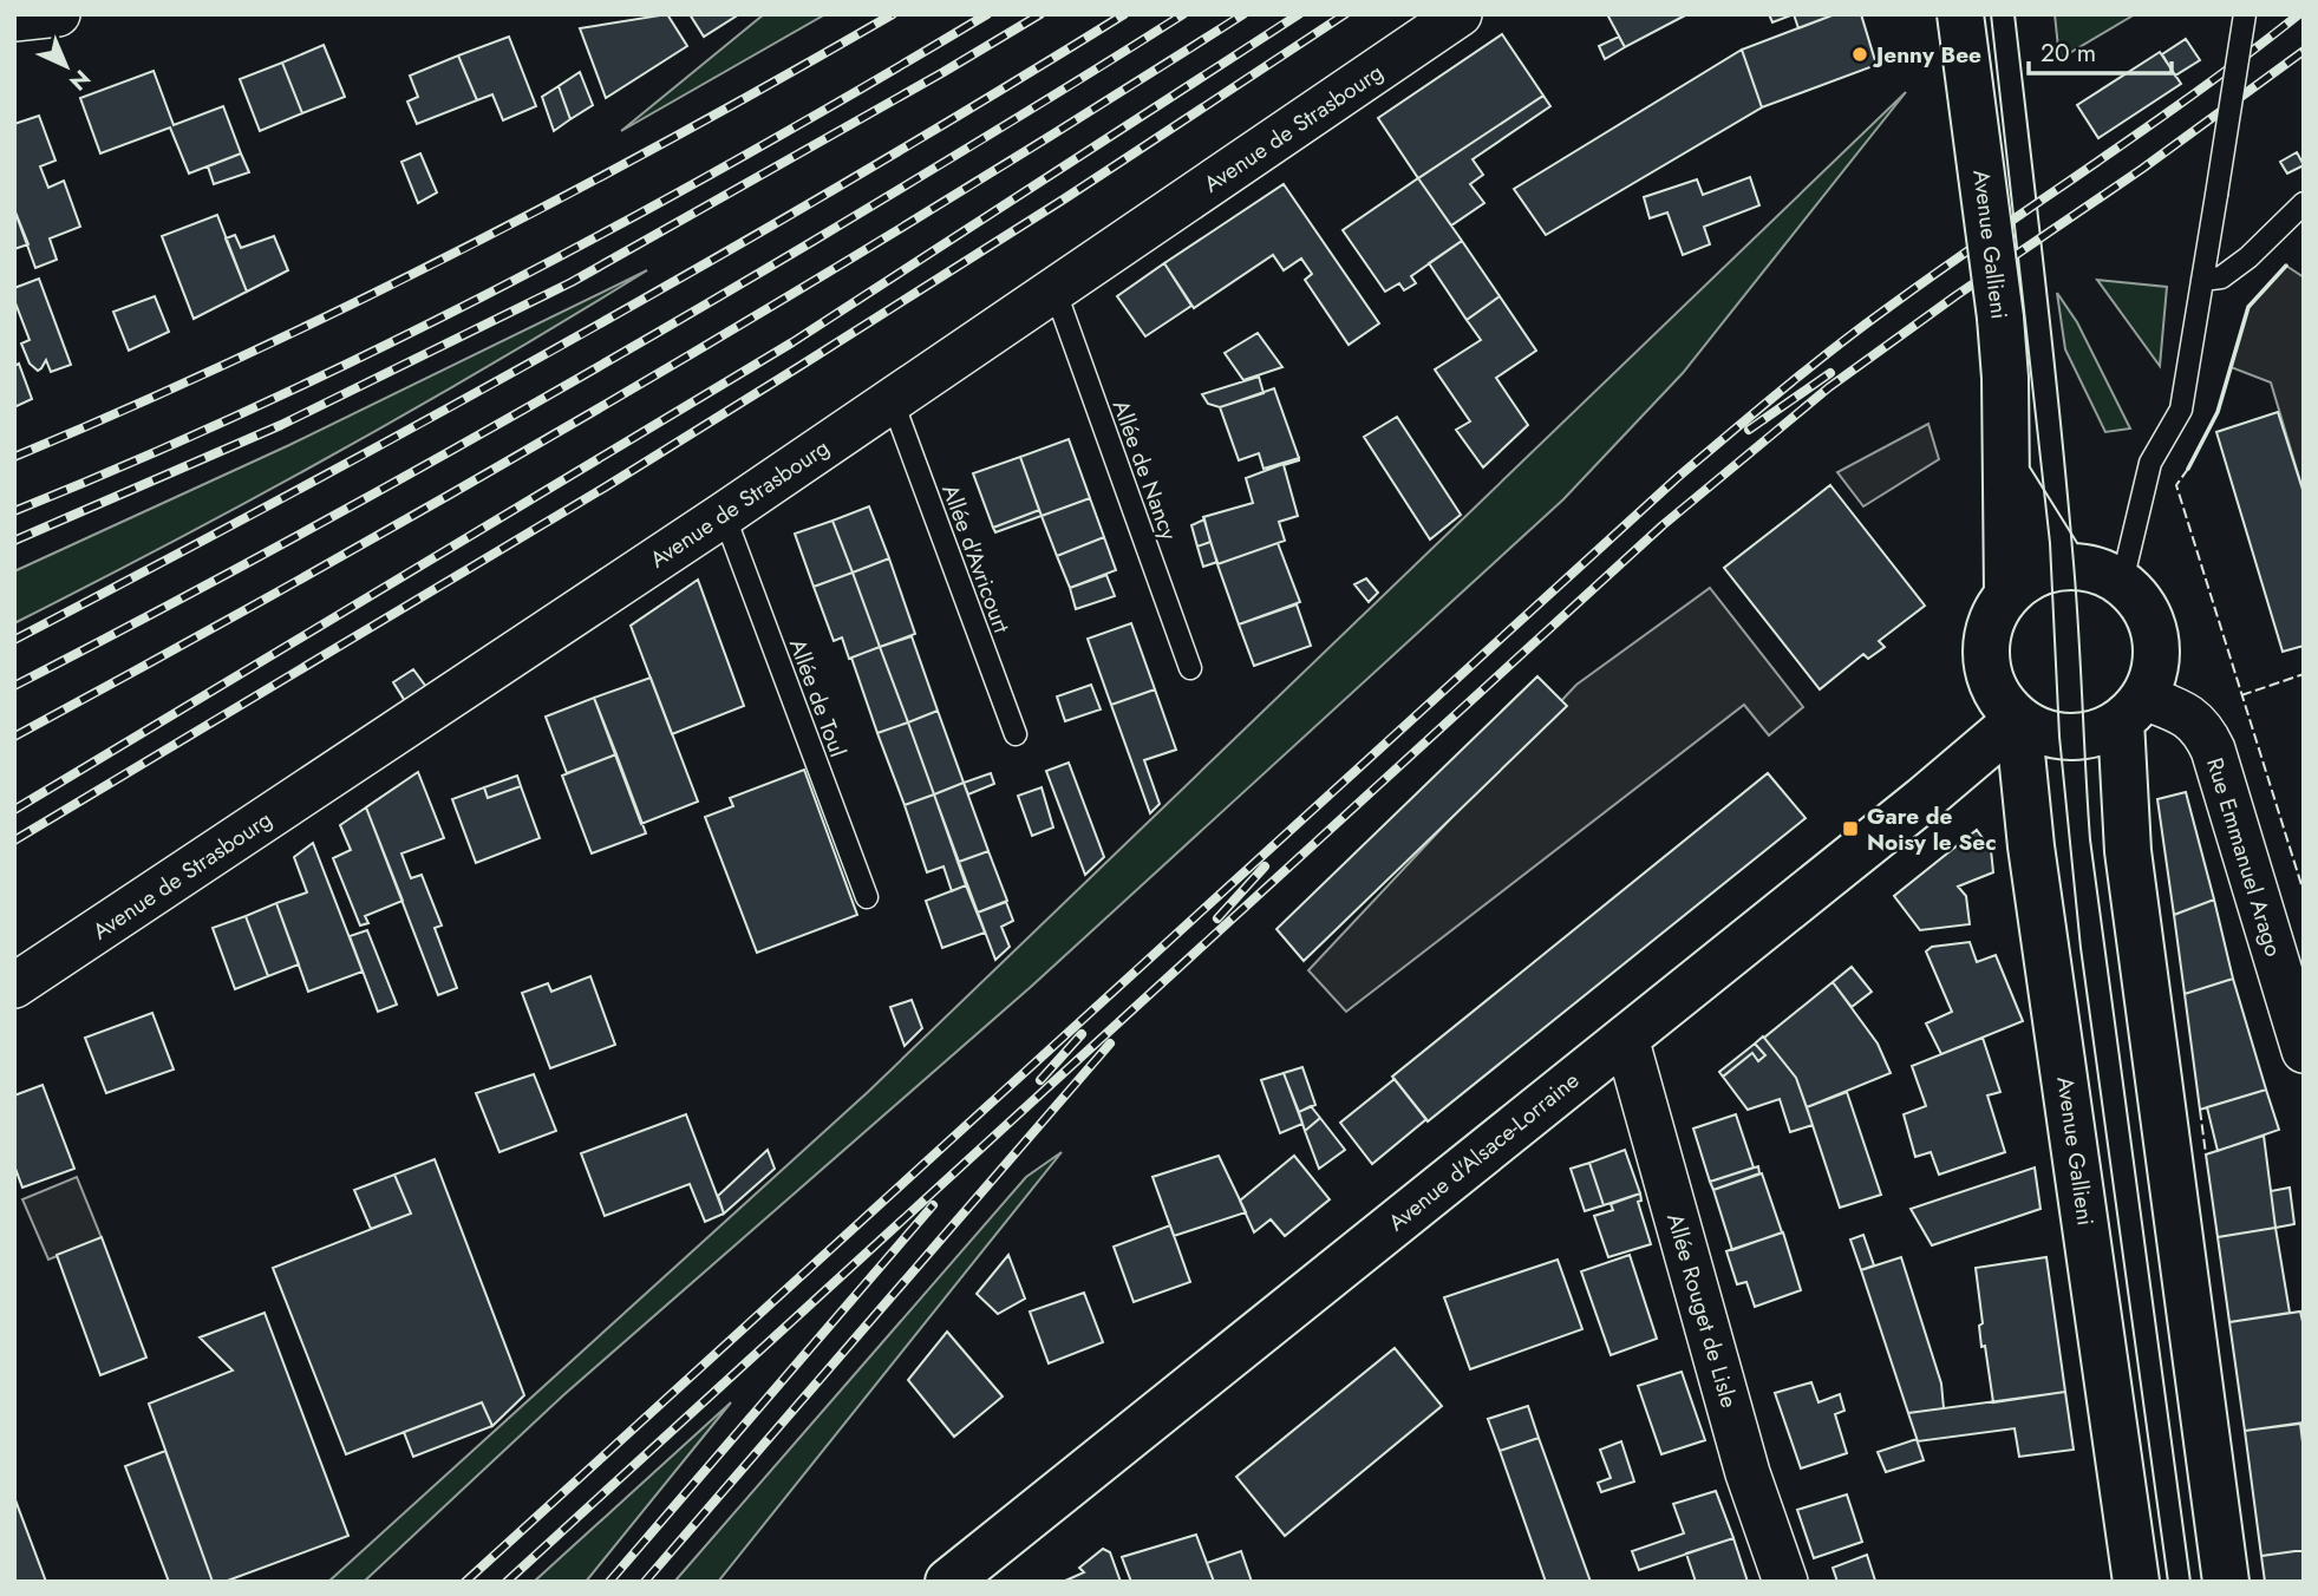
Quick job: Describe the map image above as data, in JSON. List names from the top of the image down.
{
  "streets": {
    "street": [
      "Avenue de Strasbourg",
      "Avenue Gallieni",
      "Rue Emmanuel Arago",
      "Avenue d'Alsace-Lorraine",
      "Allée Rouget de Lisle"
    ],
    "lane": ["Allée de Nancy", "Allée d'Avricourt", "Allée de Toul"]
  },
  "crossings": [
    ["Avenue de Strasbourg", "Allée de Nancy"],
    ["Avenue de Strasbourg", "Allée d'Avricourt"],
    ["Avenue de Strasbourg", "Allée de Toul"],
    ["Avenue Gallieni", "Rue Emmanuel Arago"],
    ["Avenue Gallieni", "Avenue d'Alsace-Lorraine"],
    ["Rue Emmanuel Arago", "Avenue d'Alsace-Lorraine"],
    ["Avenue d'Alsace-Lorraine", "Allée Rouget de Lisle"]
  ],
  "places": {
    "other": ["Jenny Bee"],
    "transit": ["Gare de Noisy le Sec"]
  },
  "scale_bar": "20 m",
  "north": "bottom right"
}
